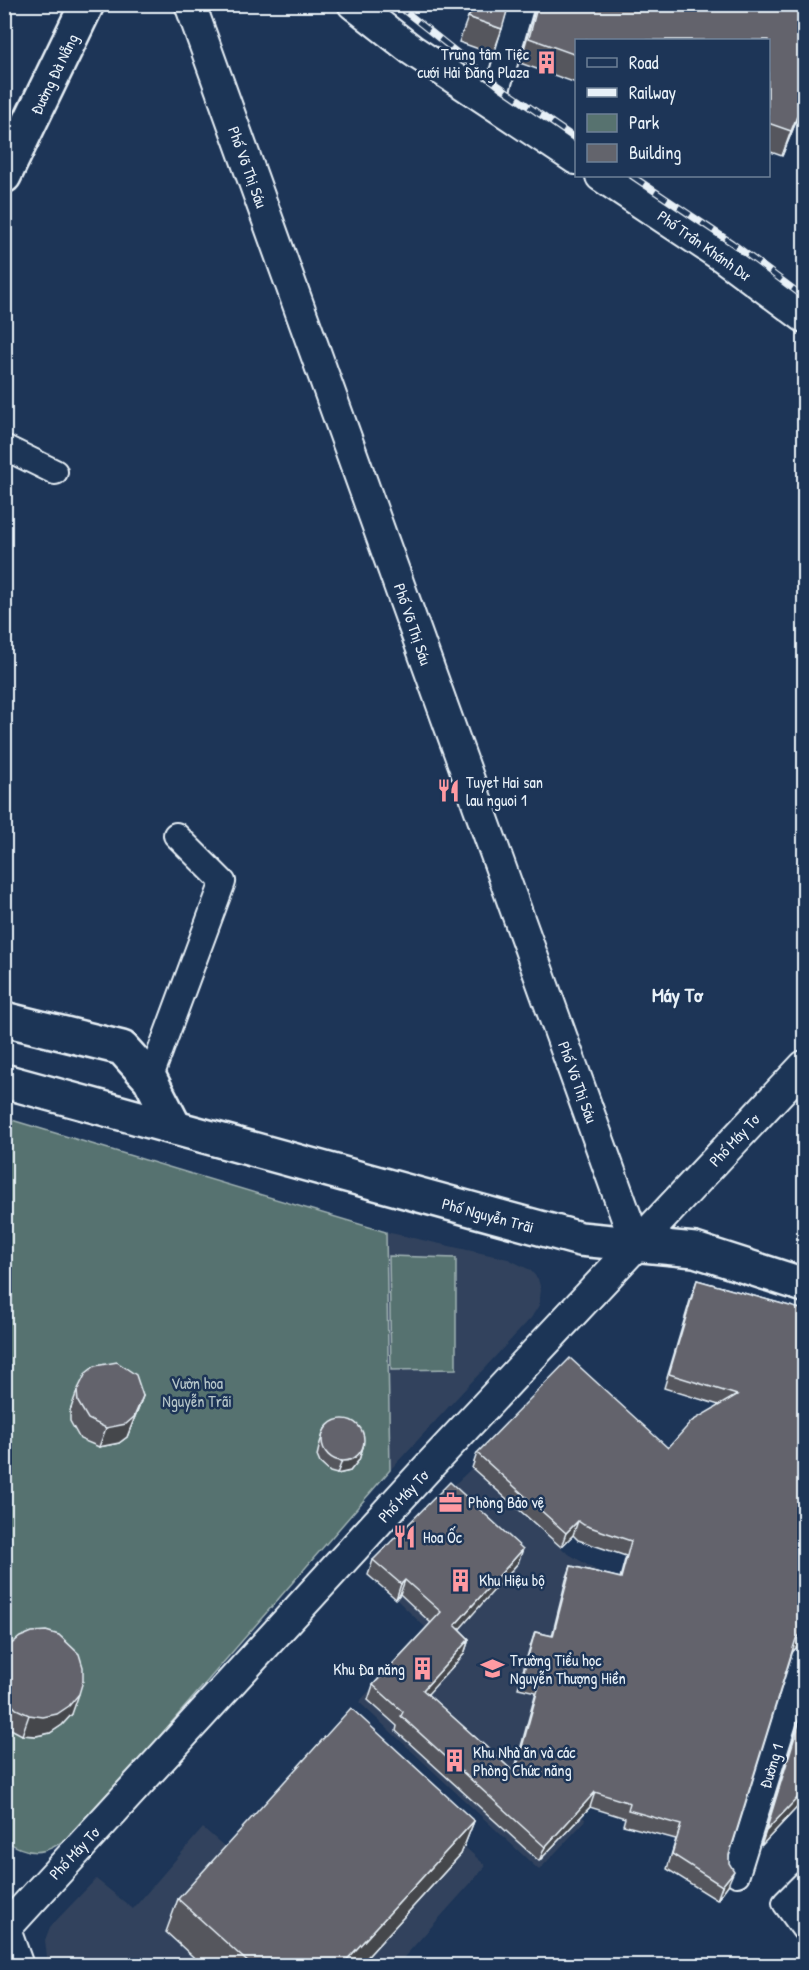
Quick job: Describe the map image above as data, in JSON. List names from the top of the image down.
{
  "streets": {
    "main road": ["Đường Đà Nẵng", "Phố Nguyễn Trãi"],
    "street": [
      "Phố Võ Thị Sáu",
      "Phố Trần Khánh Dư",
      "Phố Máy Tơ",
      "Đường 1"
    ]
  },
  "crossings": [
    ["Phố Võ Thị Sáu", "Phố Máy Tơ"],
    ["Phố Võ Thị Sáu", "Phố Nguyễn Trãi"],
    ["Phố Máy Tơ", "Phố Nguyễn Trãi"]
  ],
  "districts": ["Máy Tơ"],
  "parks": ["Vườn hoa Nguyễn Trãi"],
  "places": {
    "building": [
      "Trung tâm Tiệc cưới Hải Đăng Plaza",
      "Khu Hiệu bộ",
      "Khu Đa năng",
      "Khu Nhà ăn và các Phòng Chức năng"
    ],
    "restaurant": ["Tuyet Hai san lau nguoi 1", "Hoa Ốc"],
    "office": ["Phòng Bảo vệ"],
    "school or university": ["Trường Tiểu học Nguyễn Thượng Hiền"]
  },
  "legend": [
    "Road",
    "Railway",
    "Park",
    "Building"
  ]
}
